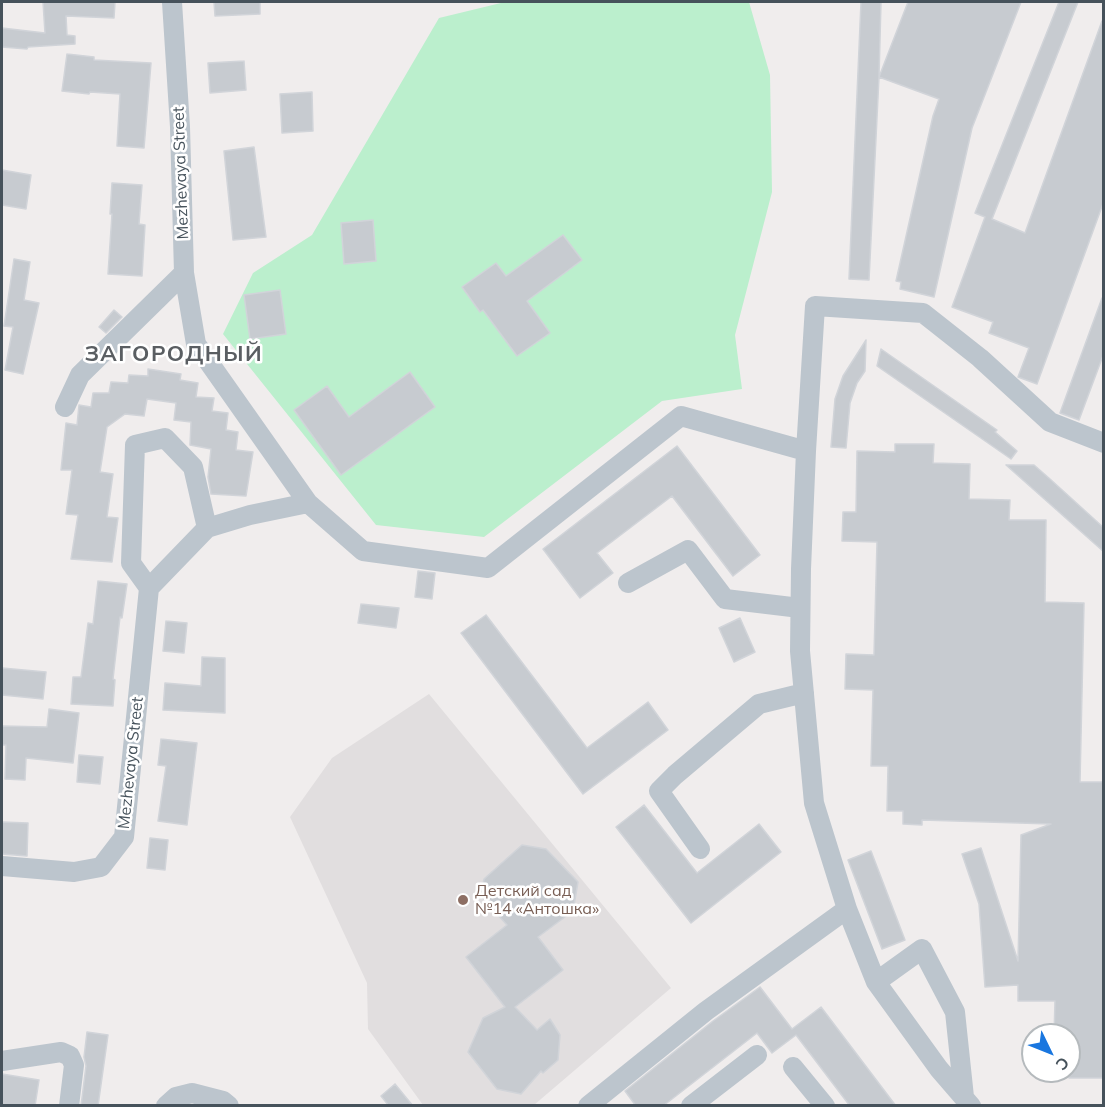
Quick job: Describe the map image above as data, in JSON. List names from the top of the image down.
{
  "streets": {
    "street": ["Mezhevaya Street"]
  },
  "districts": ["ЗАГОРОДНЫЙ"],
  "places": ["Детский сад №14 «Антошка»"],
  "north": "bottom right"
}
